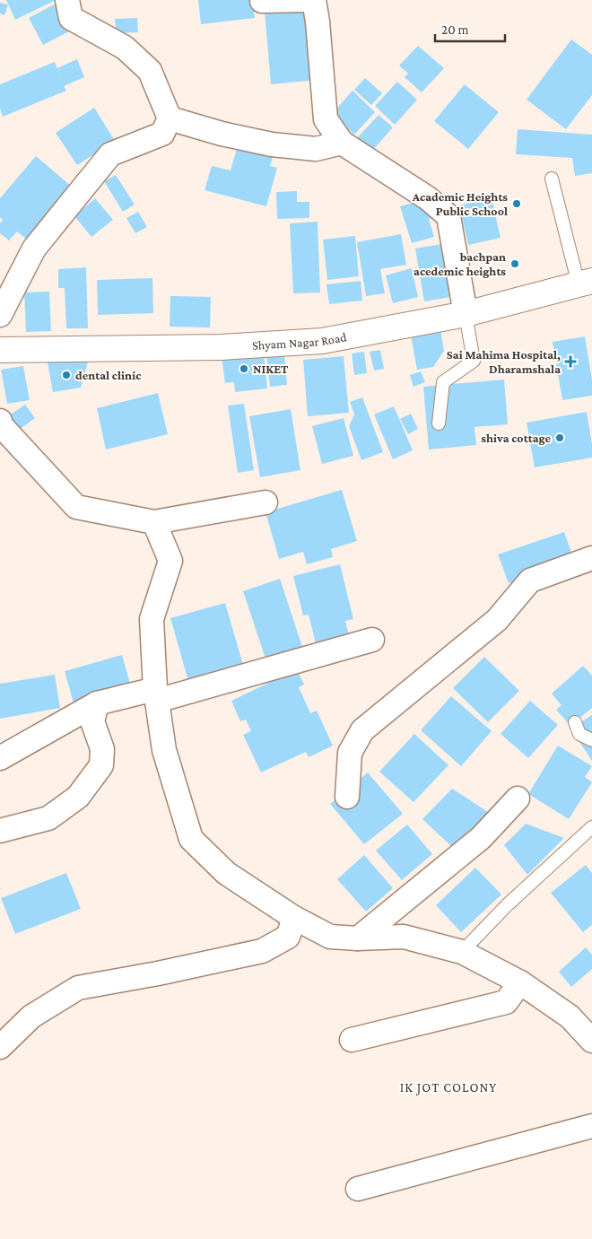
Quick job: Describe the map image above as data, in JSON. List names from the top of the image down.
{
  "streets": {
    "street": ["Shyam Nagar Road"]
  },
  "districts": ["IK JOT COLONY"],
  "places": {
    "other": [
      "Academic Heights Public School",
      "bachpan acedemic heights",
      "NIKET",
      "dental clinic",
      "shiva cottage"
    ],
    "health": ["Sai Mahima Hospital, Dharamshala"]
  },
  "scale_bar": "20 m"
}
